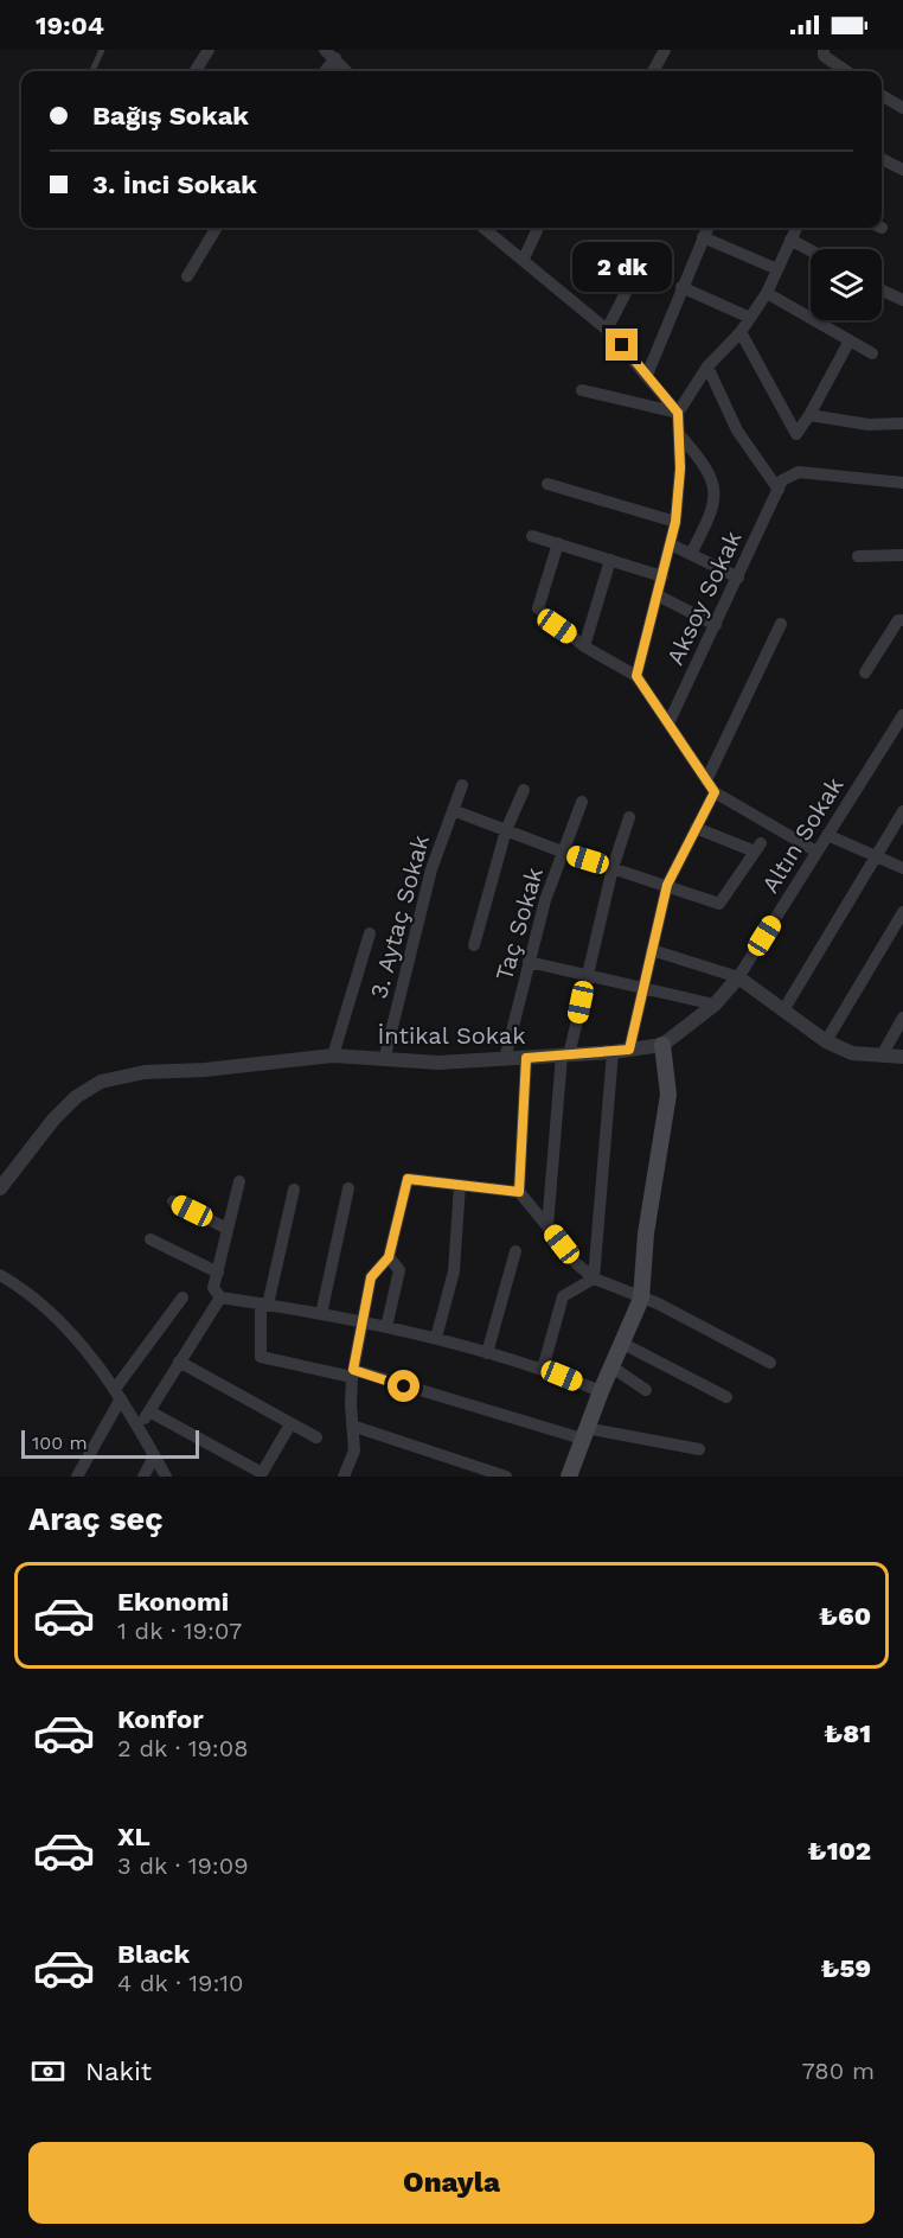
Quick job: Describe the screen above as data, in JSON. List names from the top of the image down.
{
  "streets": {
    "street": [
      "Aksoy Sokak",
      "Altın Sokak",
      "3. Aytaç Sokak",
      "Taç Sokak",
      "İntikal Sokak"
    ]
  },
  "crossings": [
    ["Altın Sokak", "İntikal Sokak"],
    ["3. Aytaç Sokak", "İntikal Sokak"],
    ["Taç Sokak", "İntikal Sokak"]
  ],
  "scale_bar": "100 m",
  "page": {
    "status": "19:04",
    "banner": ["Bağış Sokak", "3. İnci Sokak"],
    "bubble": "2 dk",
    "scale": "100 m",
    "heading": "Araç seç",
    "list": [
      {
        "name": "Ekonomi",
        "note": "1 dk · 19:07",
        "value": "₺60"
      },
      {
        "name": "Konfor",
        "note": "2 dk · 19:08",
        "value": "₺81"
      },
      {
        "name": "XL",
        "note": "3 dk · 19:09",
        "value": "₺102"
      },
      {
        "name": "Black",
        "note": "4 dk · 19:10",
        "value": "₺59"
      }
    ],
    "pay": ["Nakit", "780 m"],
    "buttons": "Onayla"
  }
}
